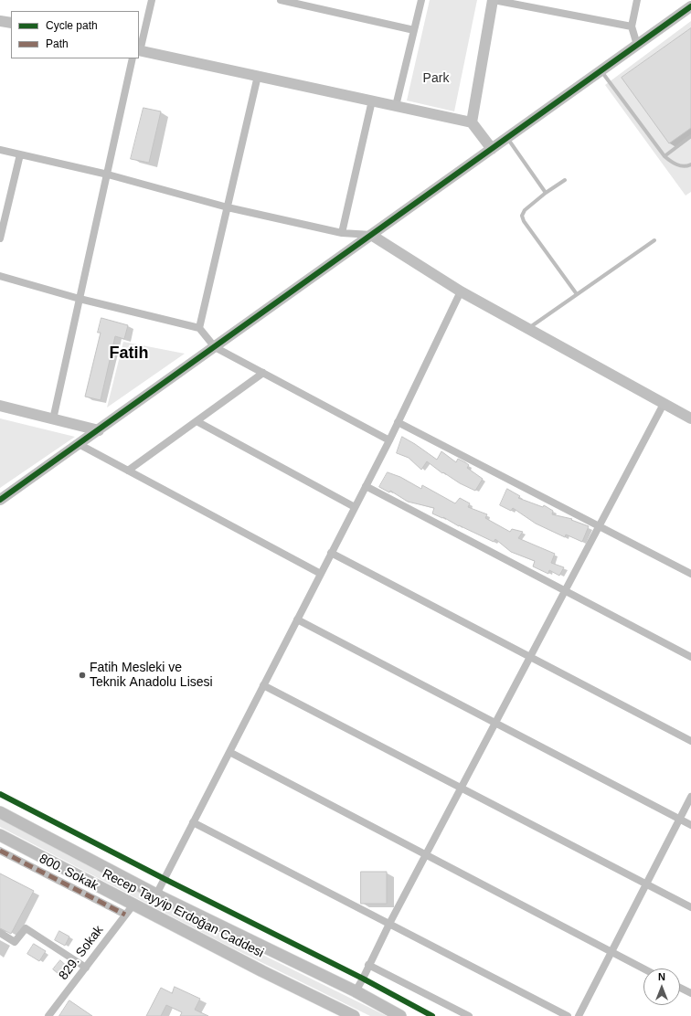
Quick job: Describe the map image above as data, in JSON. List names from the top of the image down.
{
  "streets": {
    "main road": ["Recep Tayyip Erdoğan Caddesi"],
    "street": ["800. Sokak", "829. Sokak"]
  },
  "crossings": [
    ["800. Sokak", "829. Sokak"],
    ["Recep Tayyip Erdoğan Caddesi", "829. Sokak"]
  ],
  "districts": ["Fatih"],
  "parks": ["Park"],
  "places": ["Fatih Mesleki ve Teknik Anadolu Lisesi"],
  "legend": ["Cycle path", "Path"],
  "north": "top"
}
